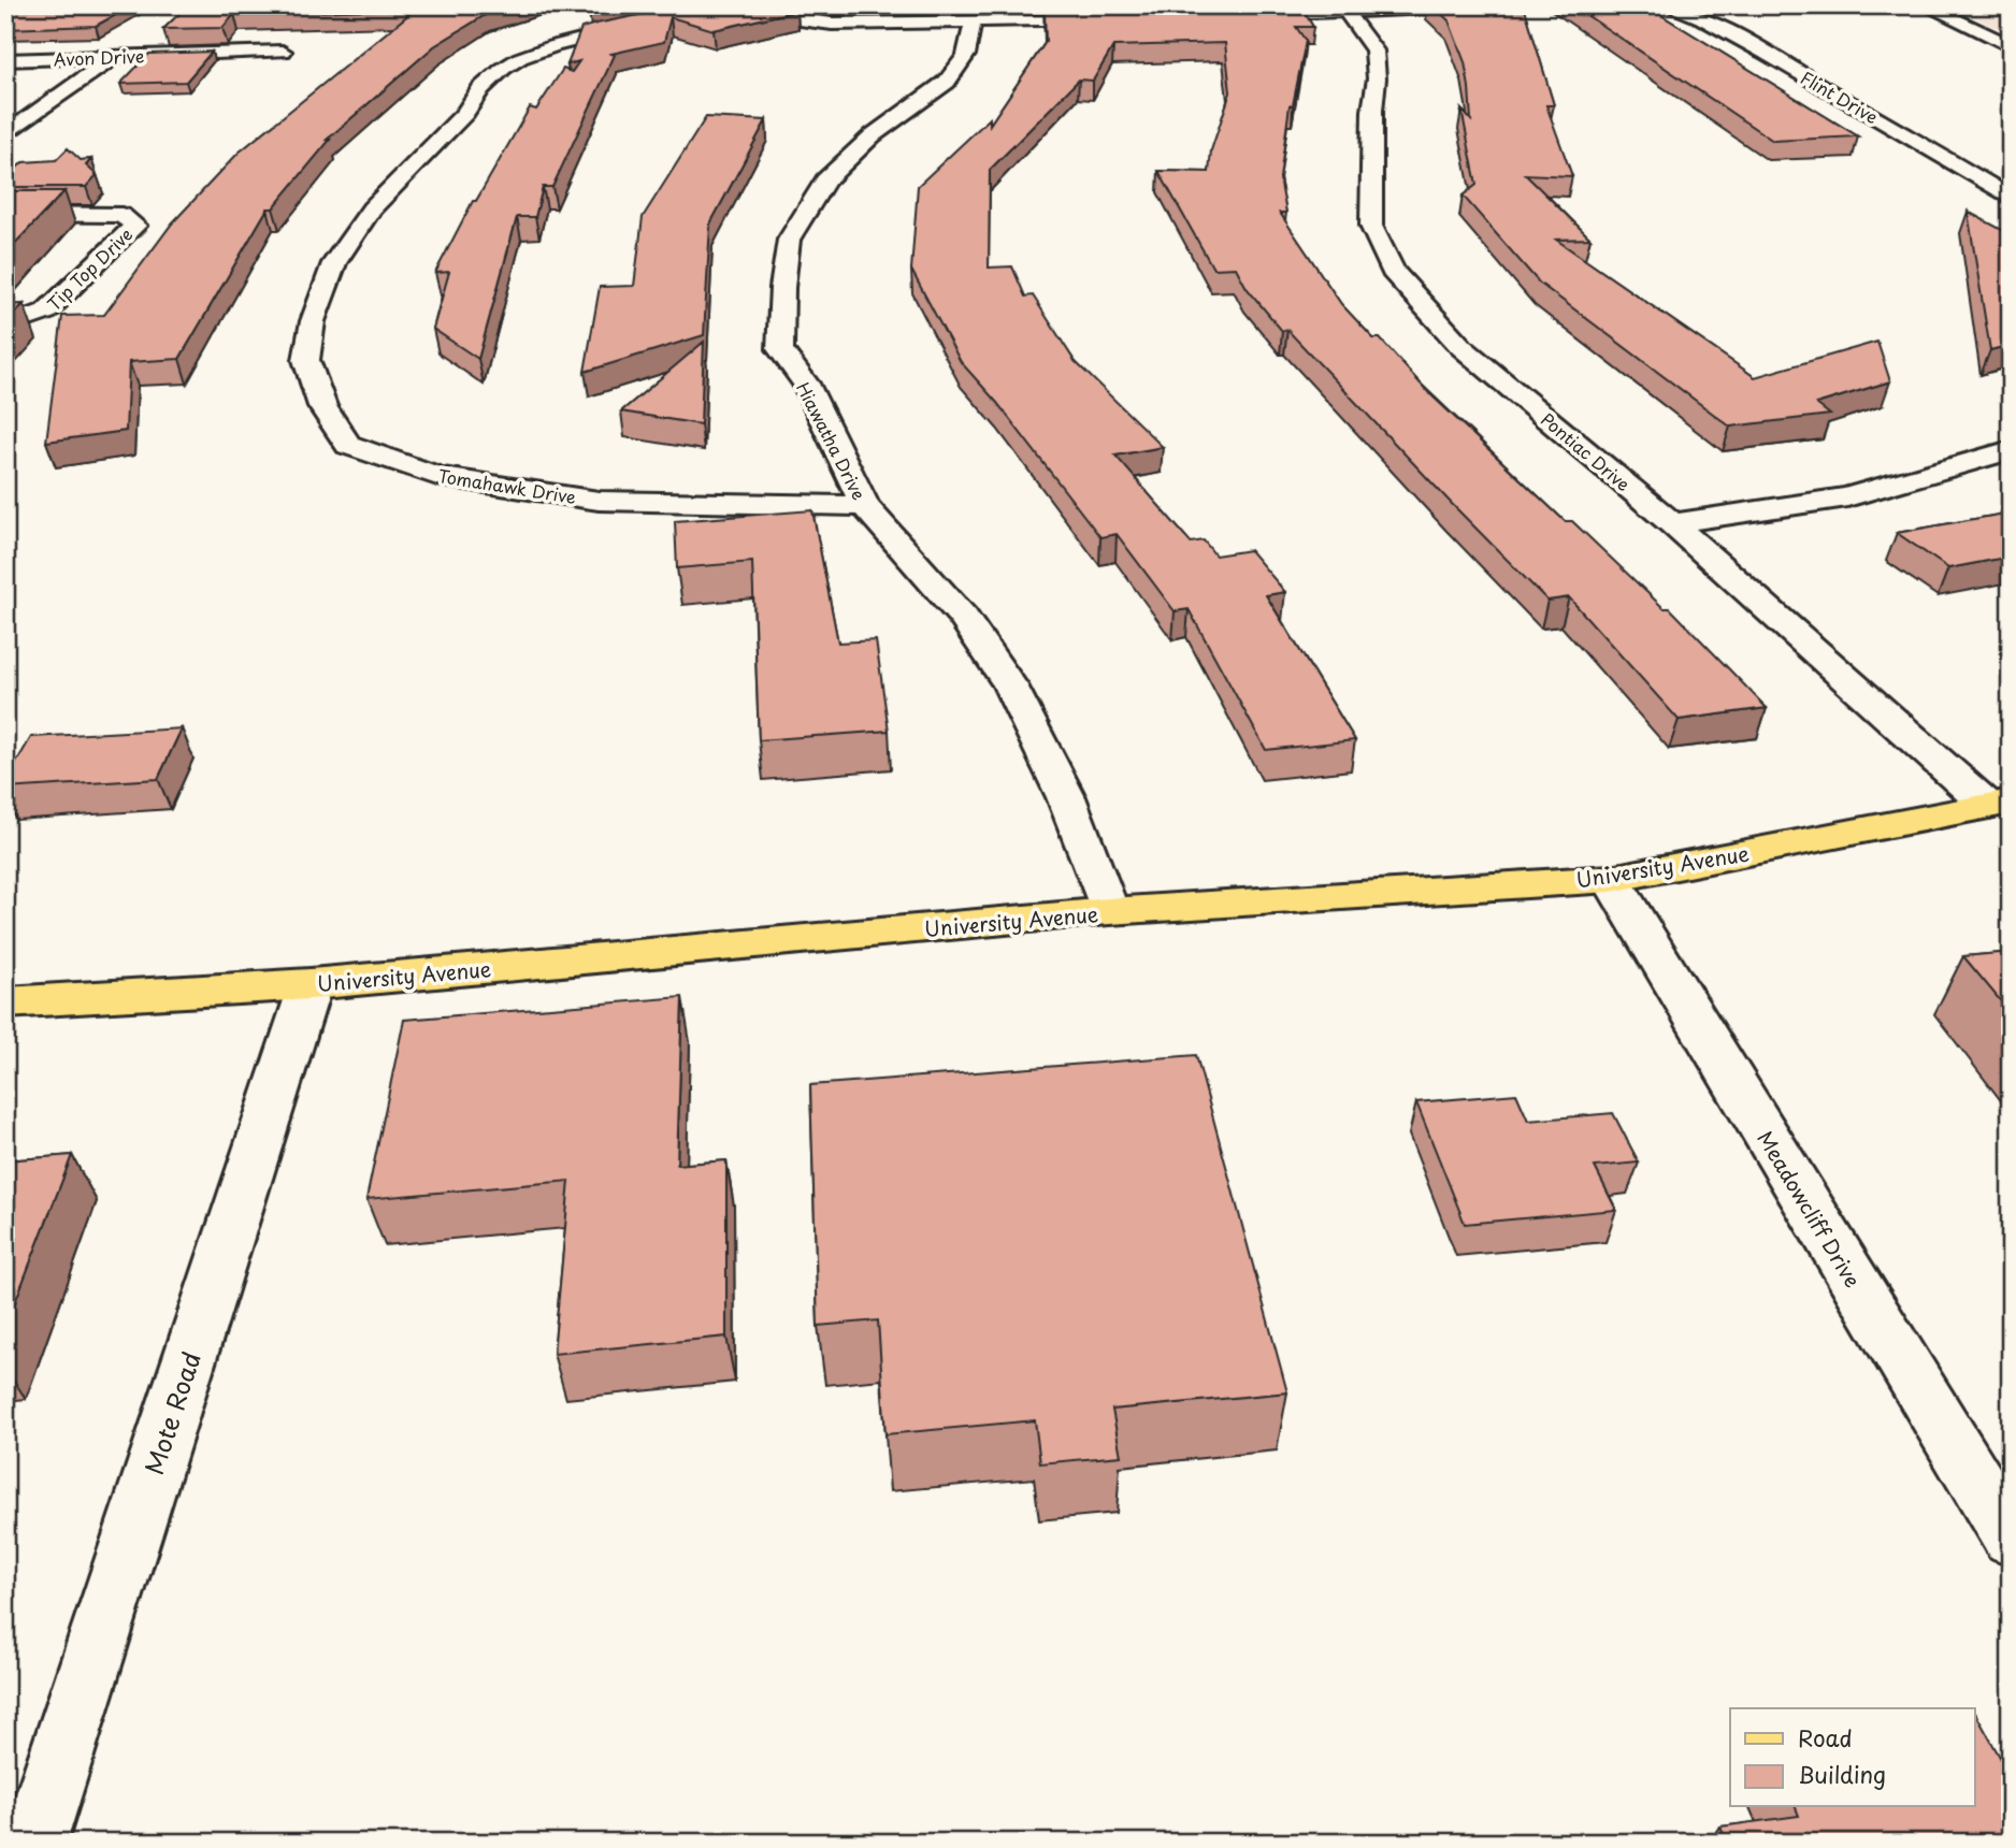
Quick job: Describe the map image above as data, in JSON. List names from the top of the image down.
{
  "streets": {
    "main road": ["University Avenue"],
    "street": [
      "Avon Drive",
      "Flint Drive",
      "Tip Top Drive",
      "Hiawatha Drive",
      "Pontiac Drive",
      "Tomahawk Drive",
      "Meadowcliff Drive",
      "Mote Road"
    ]
  },
  "crossings": [
    ["Hiawatha Drive", "Tomahawk Drive"],
    ["Hiawatha Drive", "University Avenue"],
    ["Pontiac Drive", "University Avenue"],
    ["University Avenue", "Meadowcliff Drive"],
    ["University Avenue", "Mote Road"]
  ],
  "legend": ["Road", "Building"]
}
